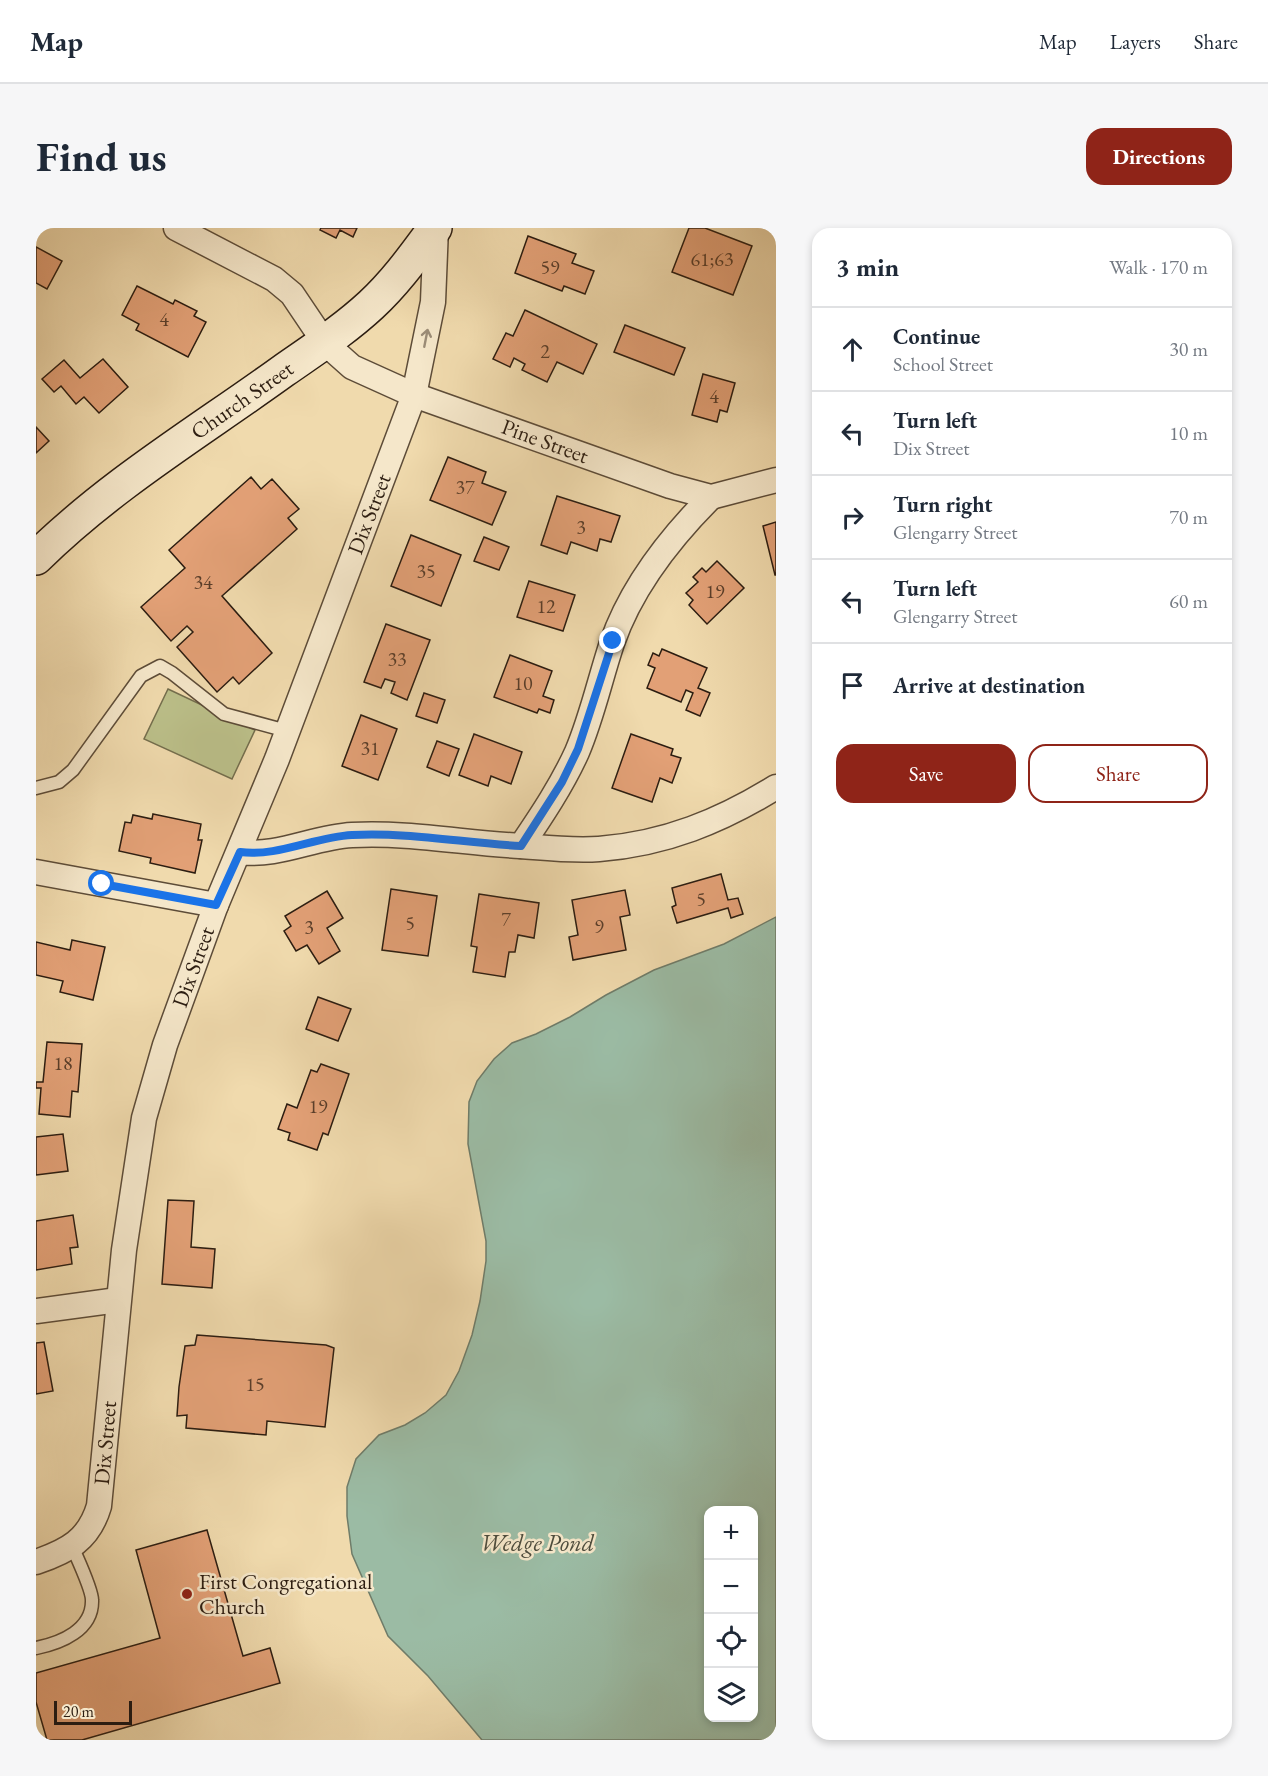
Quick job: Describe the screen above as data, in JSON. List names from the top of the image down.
{
  "streets": {
    "main road": ["Church Street"],
    "street": ["Pine Street", "Dix Street"]
  },
  "crossings": [
    ["Church Street", "Pine Street"],
    ["Church Street", "Dix Street"],
    ["Pine Street", "Dix Street"]
  ],
  "water": ["Wedge Pond"],
  "places": ["First Congregational Church"],
  "house_numbers": [
    "61;63",
    "59",
    "4",
    "2",
    "4",
    "37",
    "3",
    "35",
    "34",
    "19",
    "12",
    "33",
    "10",
    "31",
    "5",
    "7",
    "5",
    "9",
    "3",
    "18",
    "19",
    "15"
  ],
  "scale_bar": "20 m",
  "page": {
    "header": "Map",
    "nav": ["Map", "Layers", "Share"],
    "buttons": [
      "Directions",
      ["Save", "Share"]
    ],
    "title": "Find us",
    "heading": ["3 min", "Walk · 170 m"],
    "list": [
      ["Continue", "School Street", "30 m"],
      ["Turn left", "Dix Street", "10 m"],
      ["Turn right", "Glengarry Street", "70 m"],
      ["Turn left", "Glengarry Street", "60 m"],
      "Arrive at destination"
    ],
    "map_buttons": ["+", "−"],
    "scale": "20 m"
  }
}
